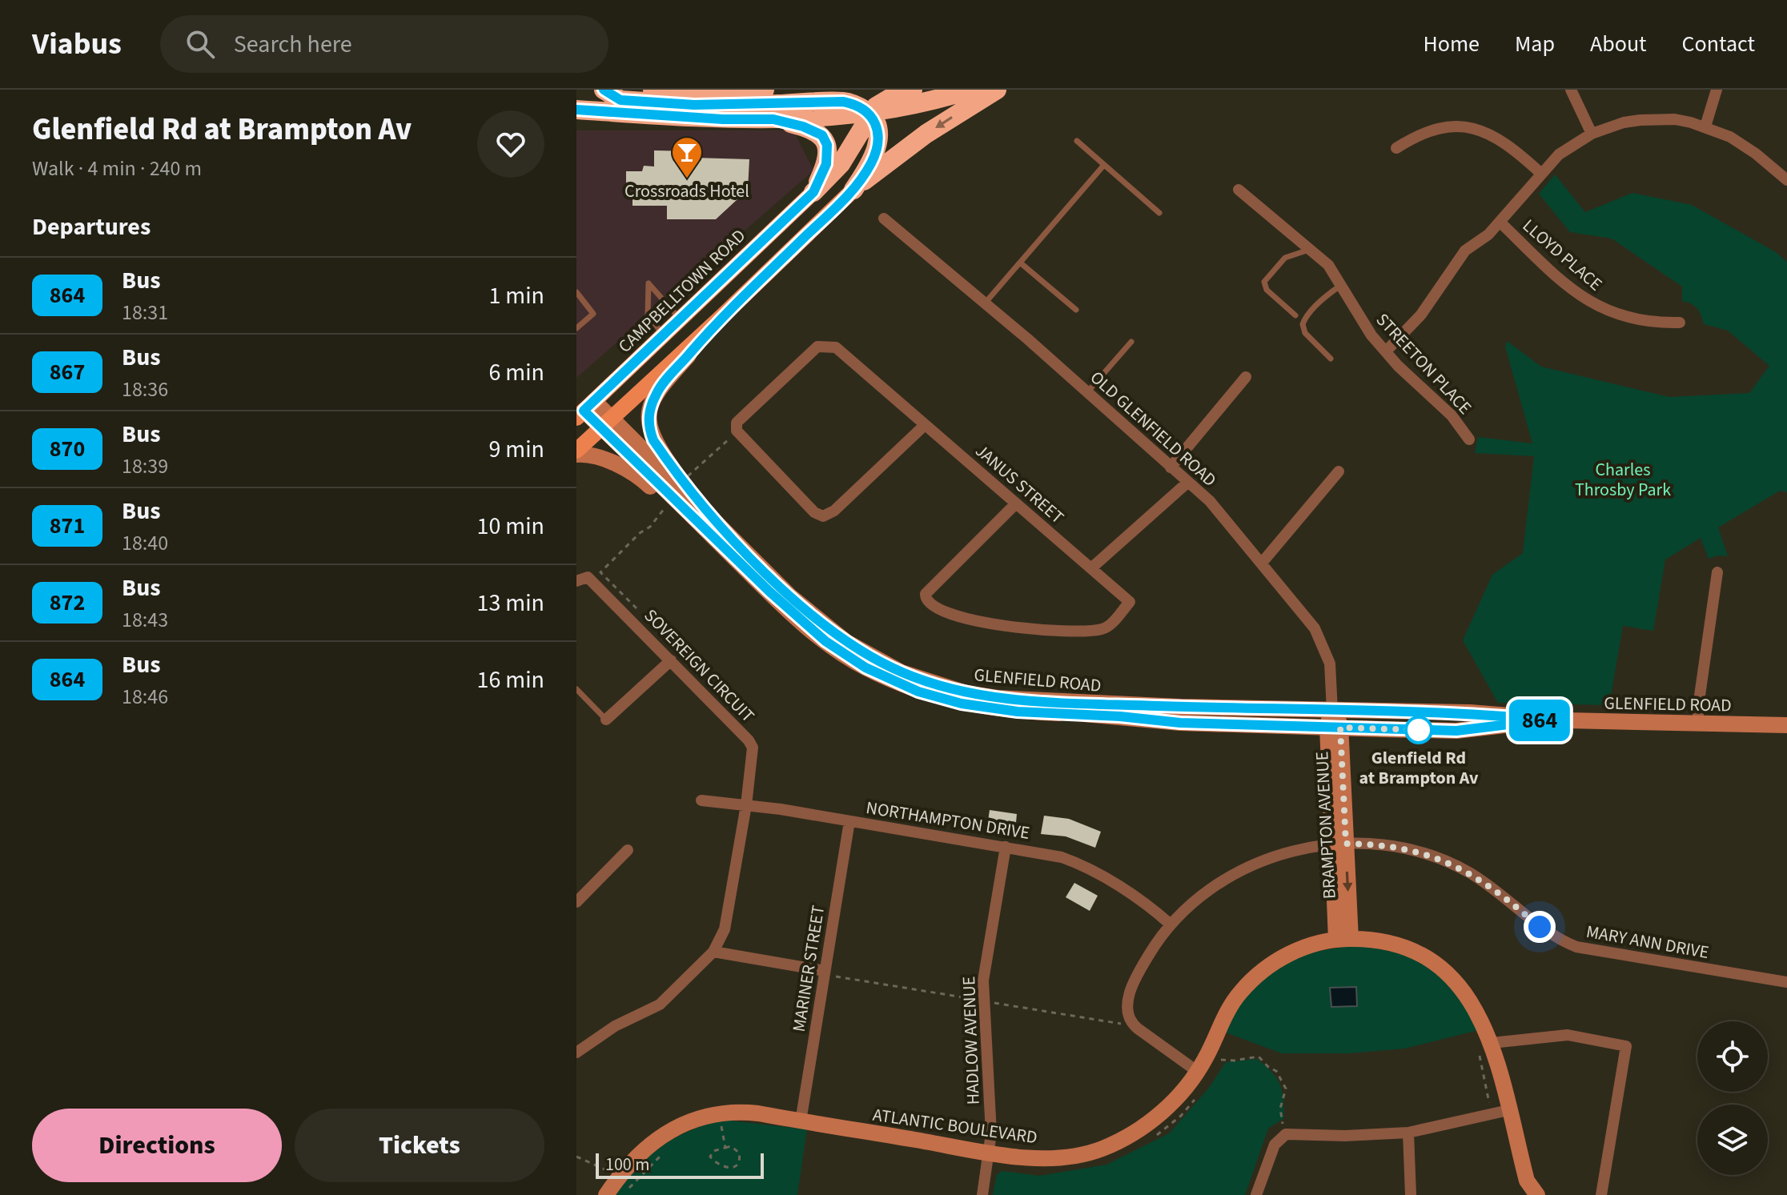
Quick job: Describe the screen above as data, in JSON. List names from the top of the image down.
{
  "streets": {
    "main road": [
      "CAMPBELLTOWN ROAD",
      "GLENFIELD ROAD",
      "BRAMPTON AVENUE",
      "ATLANTIC BOULEVARD"
    ],
    "street": [
      "LLOYD PLACE",
      "STREETON PLACE",
      "OLD GLENFIELD ROAD",
      "JANUS STREET",
      "SOVEREIGN CIRCUIT",
      "NORTHAMPTON DRIVE",
      "MARY ANN DRIVE",
      "MARINER STREET",
      "HADLOW AVENUE"
    ]
  },
  "crossings": [
    ["CAMPBELLTOWN ROAD", "GLENFIELD ROAD"],
    ["OLD GLENFIELD ROAD", "GLENFIELD ROAD"],
    ["OLD GLENFIELD ROAD", "BRAMPTON AVENUE"],
    ["SOVEREIGN CIRCUIT", "NORTHAMPTON DRIVE"],
    ["GLENFIELD ROAD", "BRAMPTON AVENUE"],
    ["NORTHAMPTON DRIVE", "MARY ANN DRIVE"],
    ["NORTHAMPTON DRIVE", "MARINER STREET"],
    ["NORTHAMPTON DRIVE", "HADLOW AVENUE"],
    ["BRAMPTON AVENUE", "MARY ANN DRIVE"],
    ["BRAMPTON AVENUE", "ATLANTIC BOULEVARD"],
    ["MARY ANN DRIVE", "ATLANTIC BOULEVARD"],
    ["MARINER STREET", "ATLANTIC BOULEVARD"],
    ["HADLOW AVENUE", "ATLANTIC BOULEVARD"]
  ],
  "parks": ["Charles Throsby Park"],
  "places": {
    "bar": ["Crossroads Hotel"],
    "other": ["Glenfield Rd at Brampton Av"]
  },
  "lines": ["bus line 864"],
  "scale_bar": "100 m",
  "page": {
    "header": "Viabus",
    "search": "Search here",
    "nav": [
      "Home",
      "Map",
      "About",
      "Contact"
    ],
    "heading": [
      ["Glenfield Rd at Brampton Av", "Walk · 4 min · 240 m"],
      "Departures"
    ],
    "on_map": "864",
    "list": [
      {
        "mark": "864",
        "name": "Bus",
        "note": "18:31",
        "value": "1 min"
      },
      {
        "mark": "867",
        "name": "Bus",
        "note": "18:36",
        "value": "6 min"
      },
      {
        "mark": "870",
        "name": "Bus",
        "note": "18:39",
        "value": "9 min"
      },
      {
        "mark": "871",
        "name": "Bus",
        "note": "18:40",
        "value": "10 min"
      },
      {
        "mark": "872",
        "name": "Bus",
        "note": "18:43",
        "value": "13 min"
      },
      {
        "mark": "864",
        "name": "Bus",
        "note": "18:46",
        "value": "16 min"
      }
    ],
    "buttons": ["Directions", "Tickets"],
    "scale": "100 m"
  }
}
